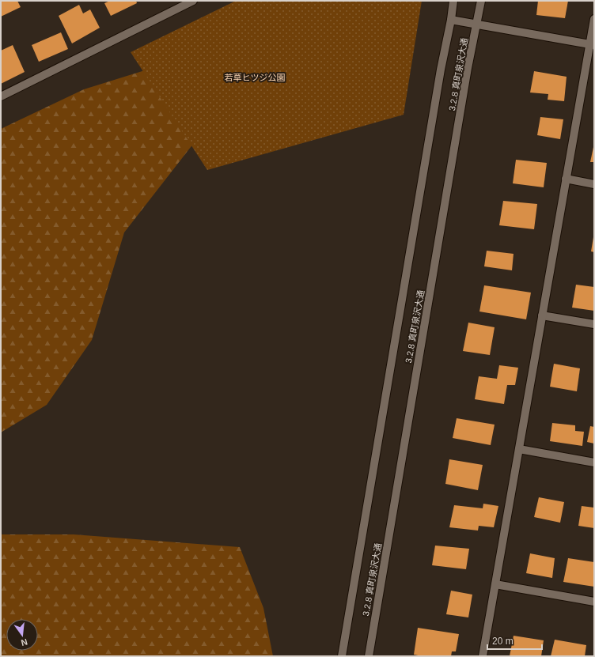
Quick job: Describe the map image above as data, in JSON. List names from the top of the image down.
{
  "streets": {
    "street": ["3.2.8 真町泉沢大通"]
  },
  "parks": ["若草ヒツジ公園"],
  "scale_bar": "20 m",
  "north": "bottom"
}
